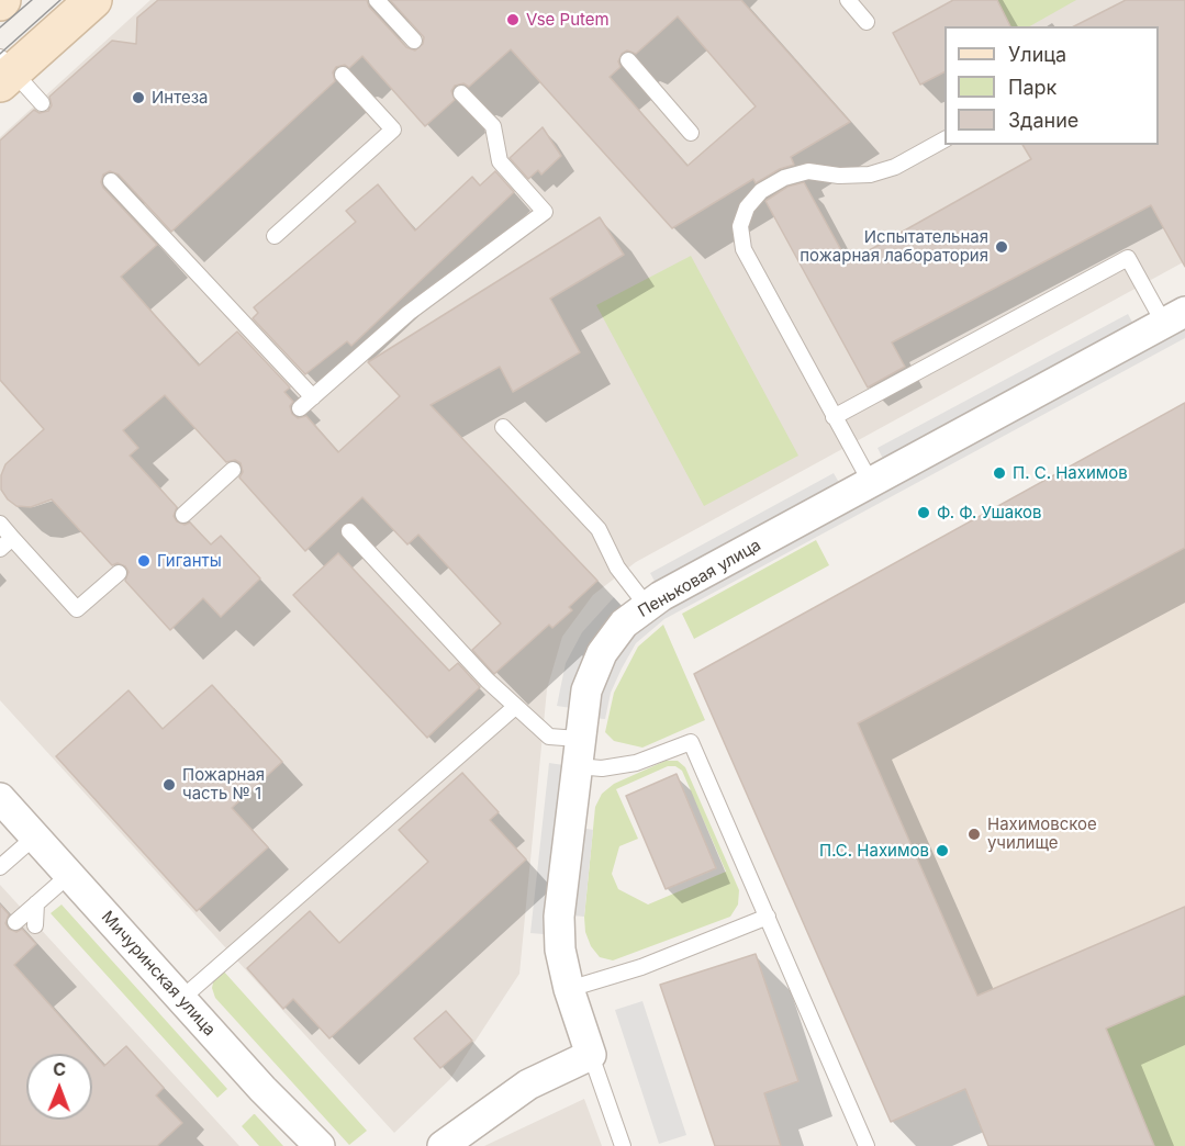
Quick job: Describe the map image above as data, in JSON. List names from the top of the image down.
{
  "streets": {
    "street": ["Пеньковая улица", "Мичуринская улица"]
  },
  "places": [
    "Vse Putem",
    "Интеза",
    "Испытательная пожарная лаборатория",
    "П. С. Нахимов",
    "Ф. Ф. Ушаков",
    "Гиганты",
    "Пожарная часть № 1",
    "Нахимовское училище",
    "П.С. Нахимов"
  ],
  "legend": ["Улица", "Парк", "Здание"],
  "north": "top"
}
